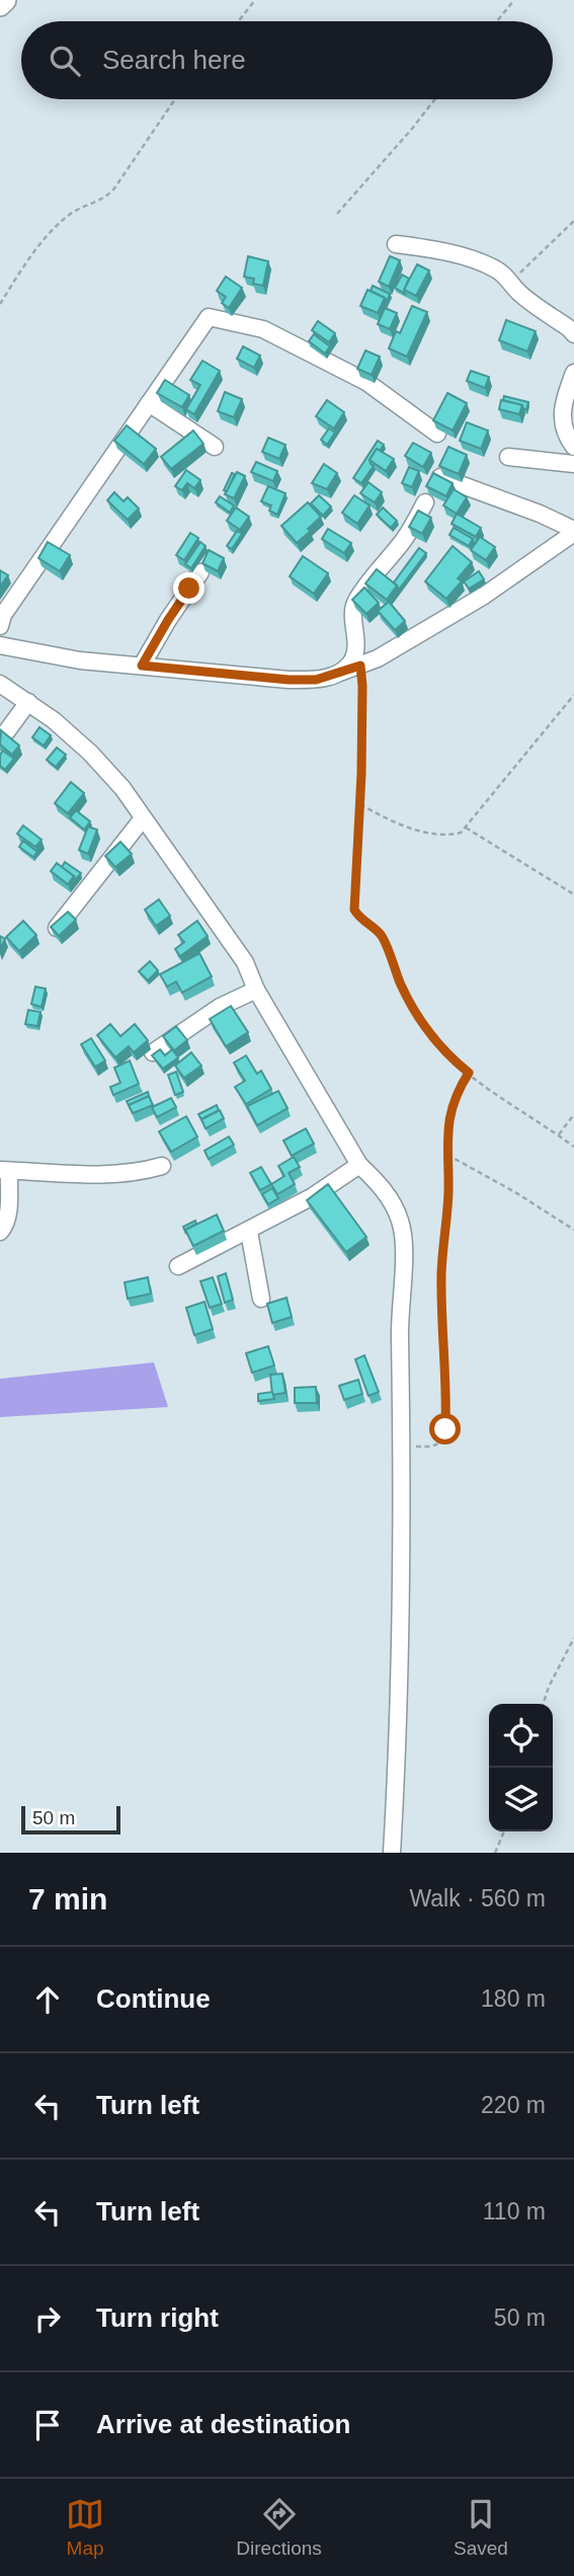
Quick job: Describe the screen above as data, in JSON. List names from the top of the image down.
{
  "scale_bar": "50 m",
  "page": {
    "search": "Search here",
    "scale": "50 m",
    "heading": ["7 min", "Walk · 560 m"],
    "list": [
      ["Continue", "180 m"],
      ["Turn left", "220 m"],
      ["Turn left", "110 m"],
      ["Turn right", "50 m"],
      "Arrive at destination"
    ],
    "nav": ["Map", "Directions", "Saved"]
  }
}
